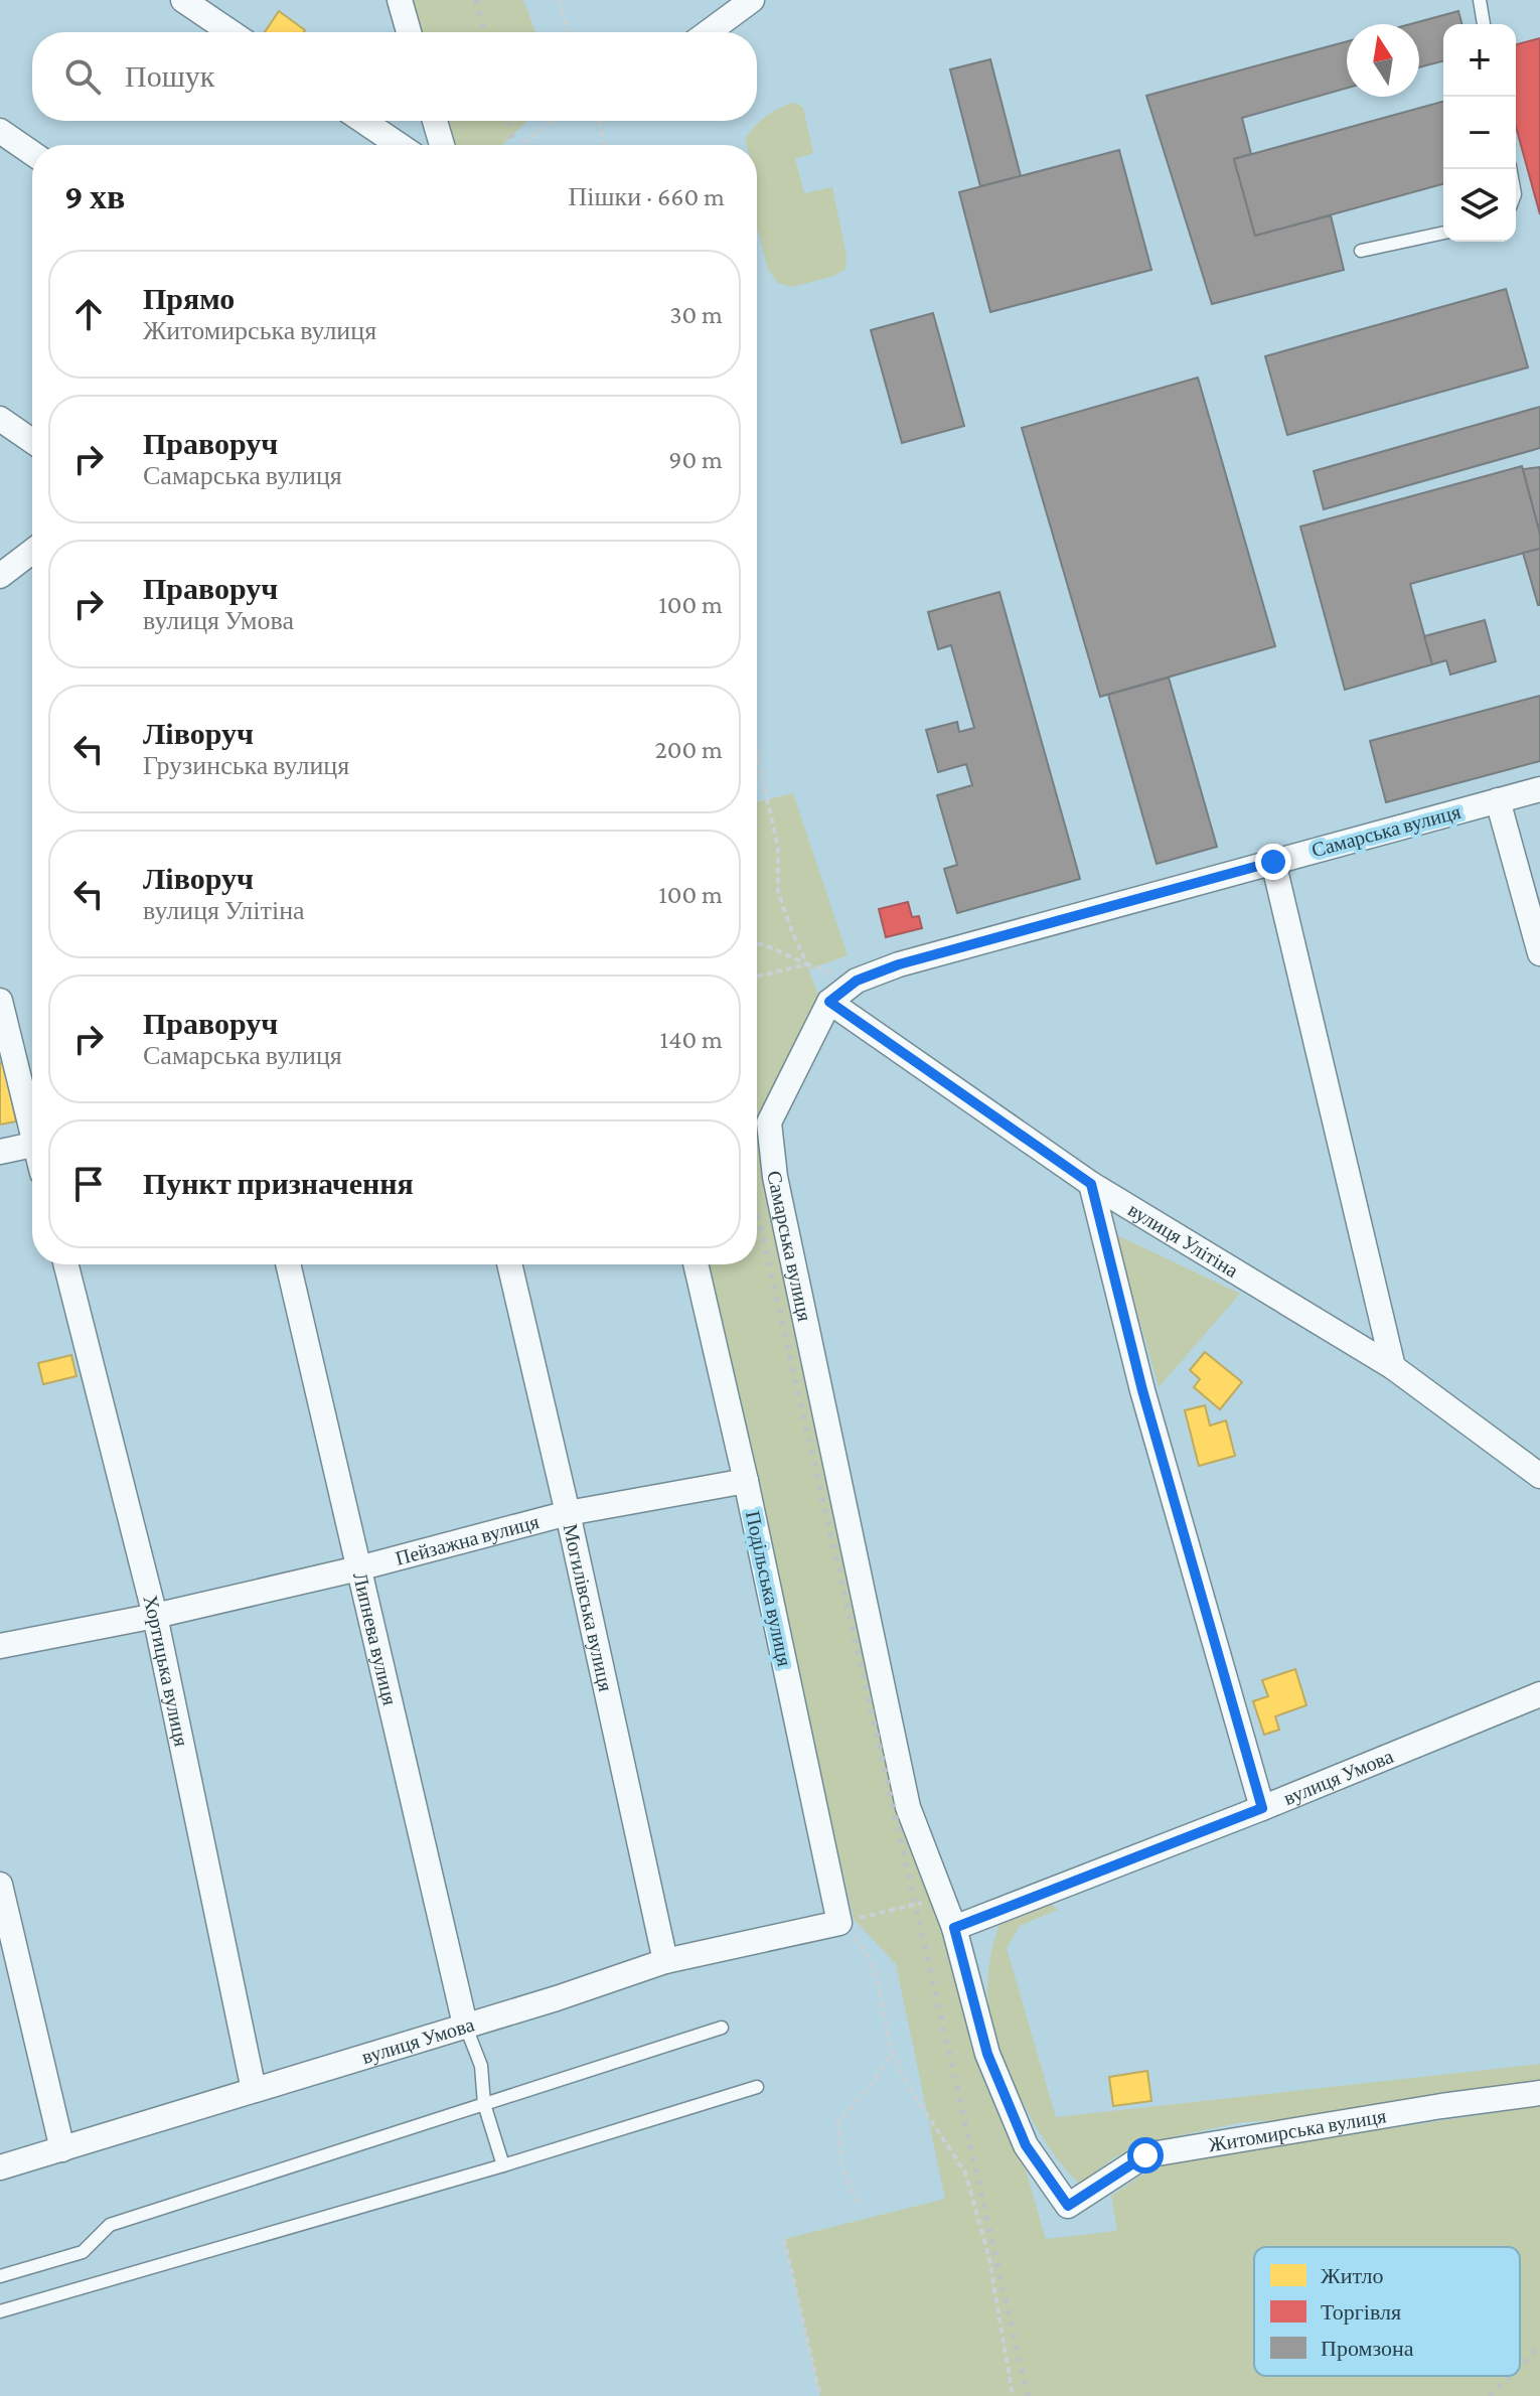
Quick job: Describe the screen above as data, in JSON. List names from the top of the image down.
{
  "streets": {
    "street": [
      "Самарська вулиця",
      "вулиця Улітіна",
      "Пейзажна вулиця",
      "Подільська вулиця",
      "Могилівська вулиця",
      "Липнева вулиця",
      "Хортицька вулиця",
      "вулиця Умова",
      "Житомирська вулиця"
    ]
  },
  "crossings": [
    ["Самарська вулиця", "вулиця Улітіна"],
    ["Самарська вулиця", "вулиця Умова"],
    ["Самарська вулиця", "Житомирська вулиця"],
    ["Пейзажна вулиця", "Подільська вулиця"],
    ["Пейзажна вулиця", "Могилівська вулиця"],
    ["Пейзажна вулиця", "Липнева вулиця"],
    ["Пейзажна вулиця", "Хортицька вулиця"],
    ["Подільська вулиця", "вулиця Умова"],
    ["Могилівська вулиця", "вулиця Умова"],
    ["Липнева вулиця", "вулиця Умова"],
    ["Хортицька вулиця", "вулиця Умова"]
  ],
  "legend": ["Житло", "Торгівля", "Промзона"],
  "north": "top",
  "page": {
    "map_buttons": ["+", "−"],
    "search": "Пошук",
    "heading": ["9 хв", "Пішки · 660 m"],
    "list": [
      ["Прямо", "Житомирська вулиця", "30 m"],
      ["Праворуч", "Самарська вулиця", "90 m"],
      ["Праворуч", "вулиця Умова", "100 m"],
      ["Ліворуч", "Грузинська вулиця", "200 m"],
      ["Ліворуч", "вулиця Улітіна", "100 m"],
      ["Праворуч", "Самарська вулиця", "140 m"],
      "Пункт призначення"
    ]
  }
}
